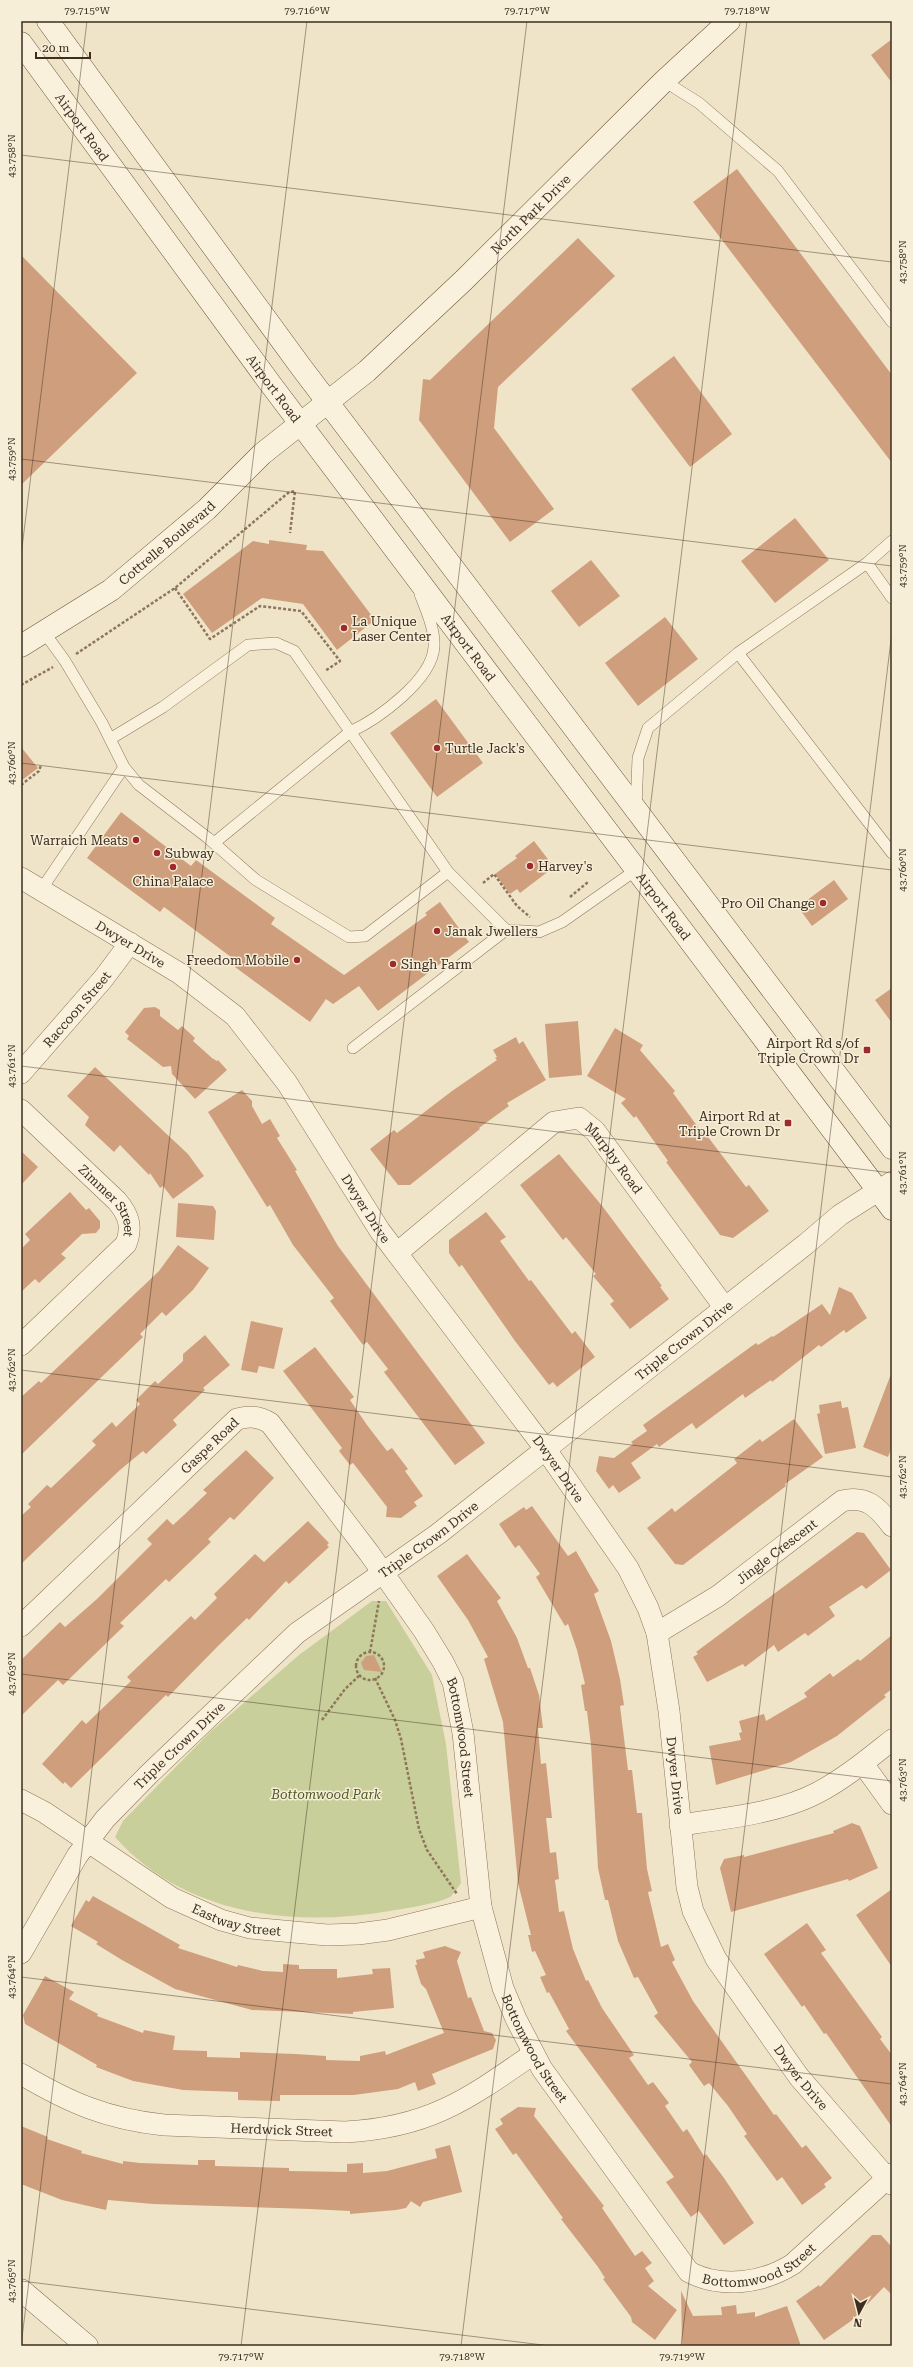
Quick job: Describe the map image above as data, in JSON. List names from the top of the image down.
{
  "streets": {
    "main road": ["Airport Road", "North Park Drive", "Cottrelle Boulevard"],
    "street": [
      "Dwyer Drive",
      "Raccoon Street",
      "Murphy Road",
      "Zimmer Street",
      "Triple Crown Drive",
      "Gaspe Road",
      "Jingle Crescent",
      "Bottomwood Street",
      "Eastway Street",
      "Herdwick Street"
    ]
  },
  "crossings": [
    ["Airport Road", "North Park Drive"],
    ["Airport Road", "Cottrelle Boulevard"],
    ["Airport Road", "Triple Crown Drive"],
    ["North Park Drive", "Cottrelle Boulevard"],
    ["Dwyer Drive", "Raccoon Street"],
    ["Dwyer Drive", "Murphy Road"],
    ["Dwyer Drive", "Triple Crown Drive"],
    ["Dwyer Drive", "Jingle Crescent"],
    ["Dwyer Drive", "Bottomwood Street"],
    ["Murphy Road", "Triple Crown Drive"],
    ["Triple Crown Drive", "Gaspe Road"],
    ["Triple Crown Drive", "Bottomwood Street"],
    ["Triple Crown Drive", "Eastway Street"],
    ["Gaspe Road", "Bottomwood Street"],
    ["Bottomwood Street", "Eastway Street"],
    ["Bottomwood Street", "Herdwick Street"]
  ],
  "parks": ["Bottomwood Park"],
  "places": {
    "other": [
      "La Unique Laser Center",
      "Turtle Jack's",
      "Warraich Meats",
      "Subway",
      "Harvey's",
      "China Palace",
      "Pro Oil Change",
      "Janak Jwellers",
      "Freedom Mobile",
      "Singh Farm"
    ],
    "transit": ["Airport Rd s/of Triple Crown Dr", "Airport Rd at Triple Crown Dr"]
  },
  "scale_bar": "20 m",
  "north": "bottom",
  "coordinates": [
    "79.715°W",
    "79.716°W",
    "79.717°W",
    "79.718°W",
    "43.758°N",
    "43.759°N",
    "43.760°N",
    "43.761°N",
    "43.762°N",
    "43.763°N",
    "43.764°N",
    "43.765°N",
    "79.719°W"
  ]
}
